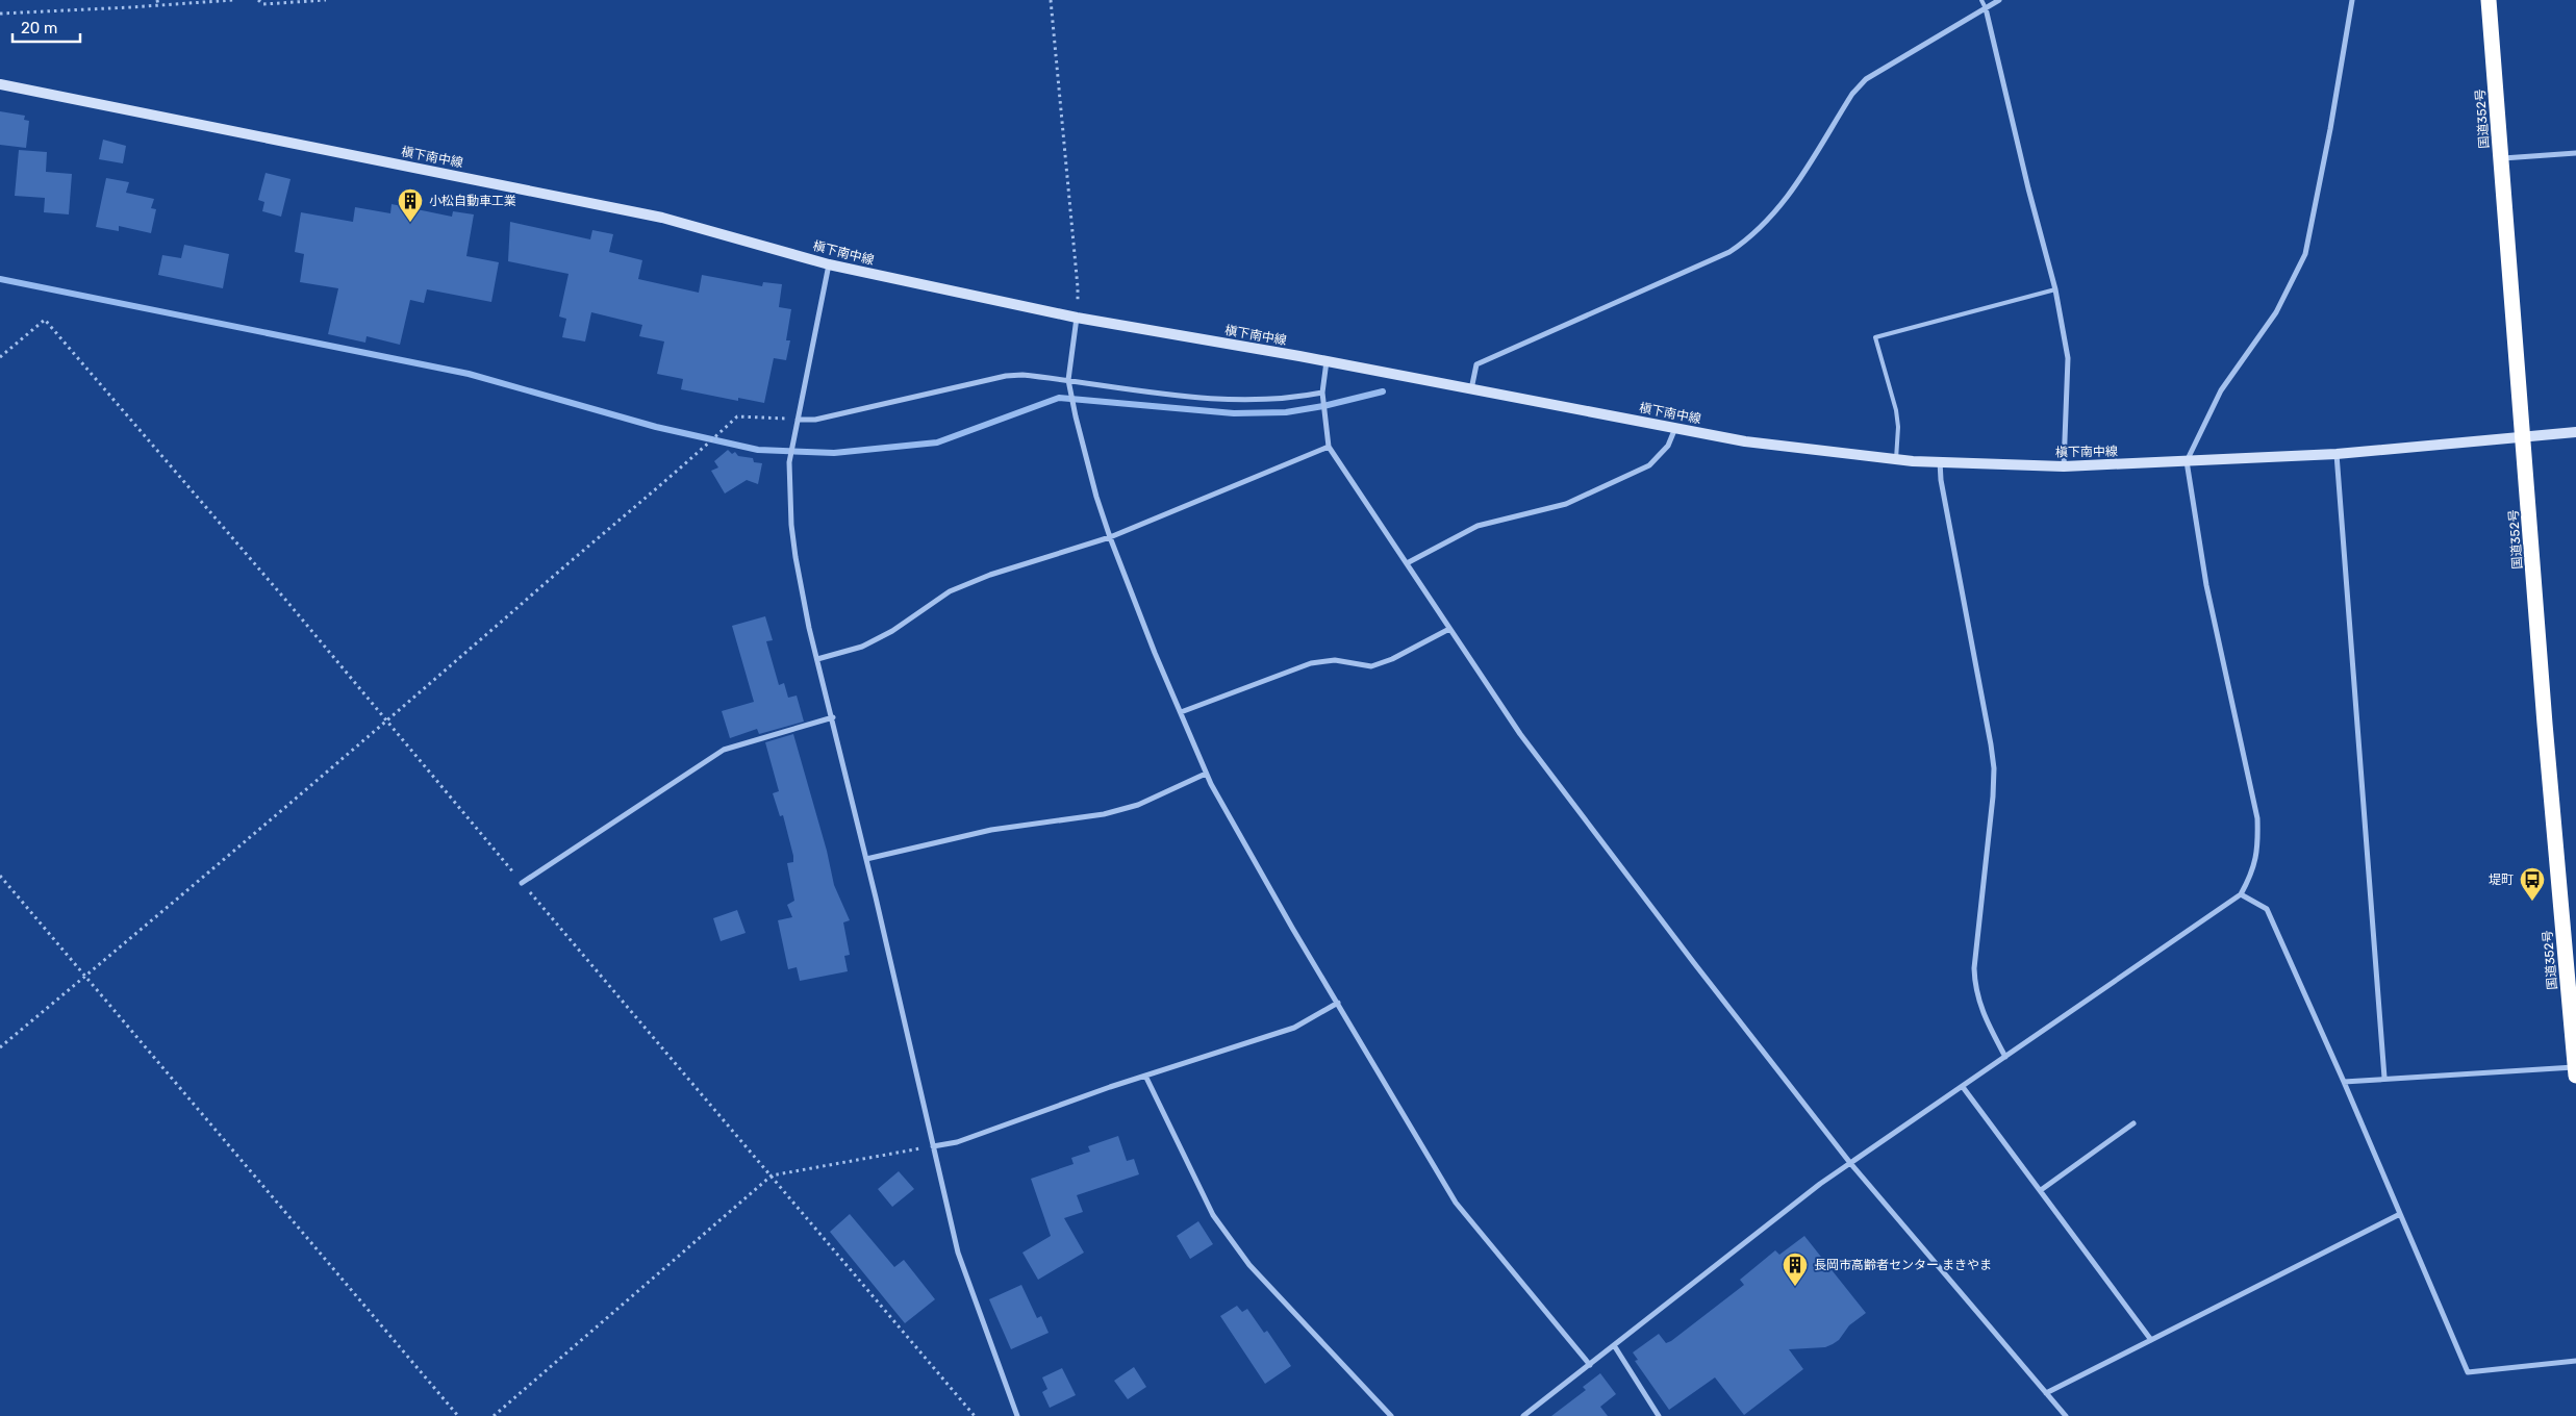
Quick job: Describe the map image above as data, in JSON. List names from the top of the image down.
{
  "streets": {
    "highway": ["国道352号"],
    "main road": ["槇下南中線"]
  },
  "crossings": [
    ["国道352号", "槇下南中線"]
  ],
  "places": {
    "building": ["小松自動車工業", "長岡市高齢者センター まきやま"],
    "bus stop": ["堤町"]
  },
  "scale_bar": "20 m"
}
